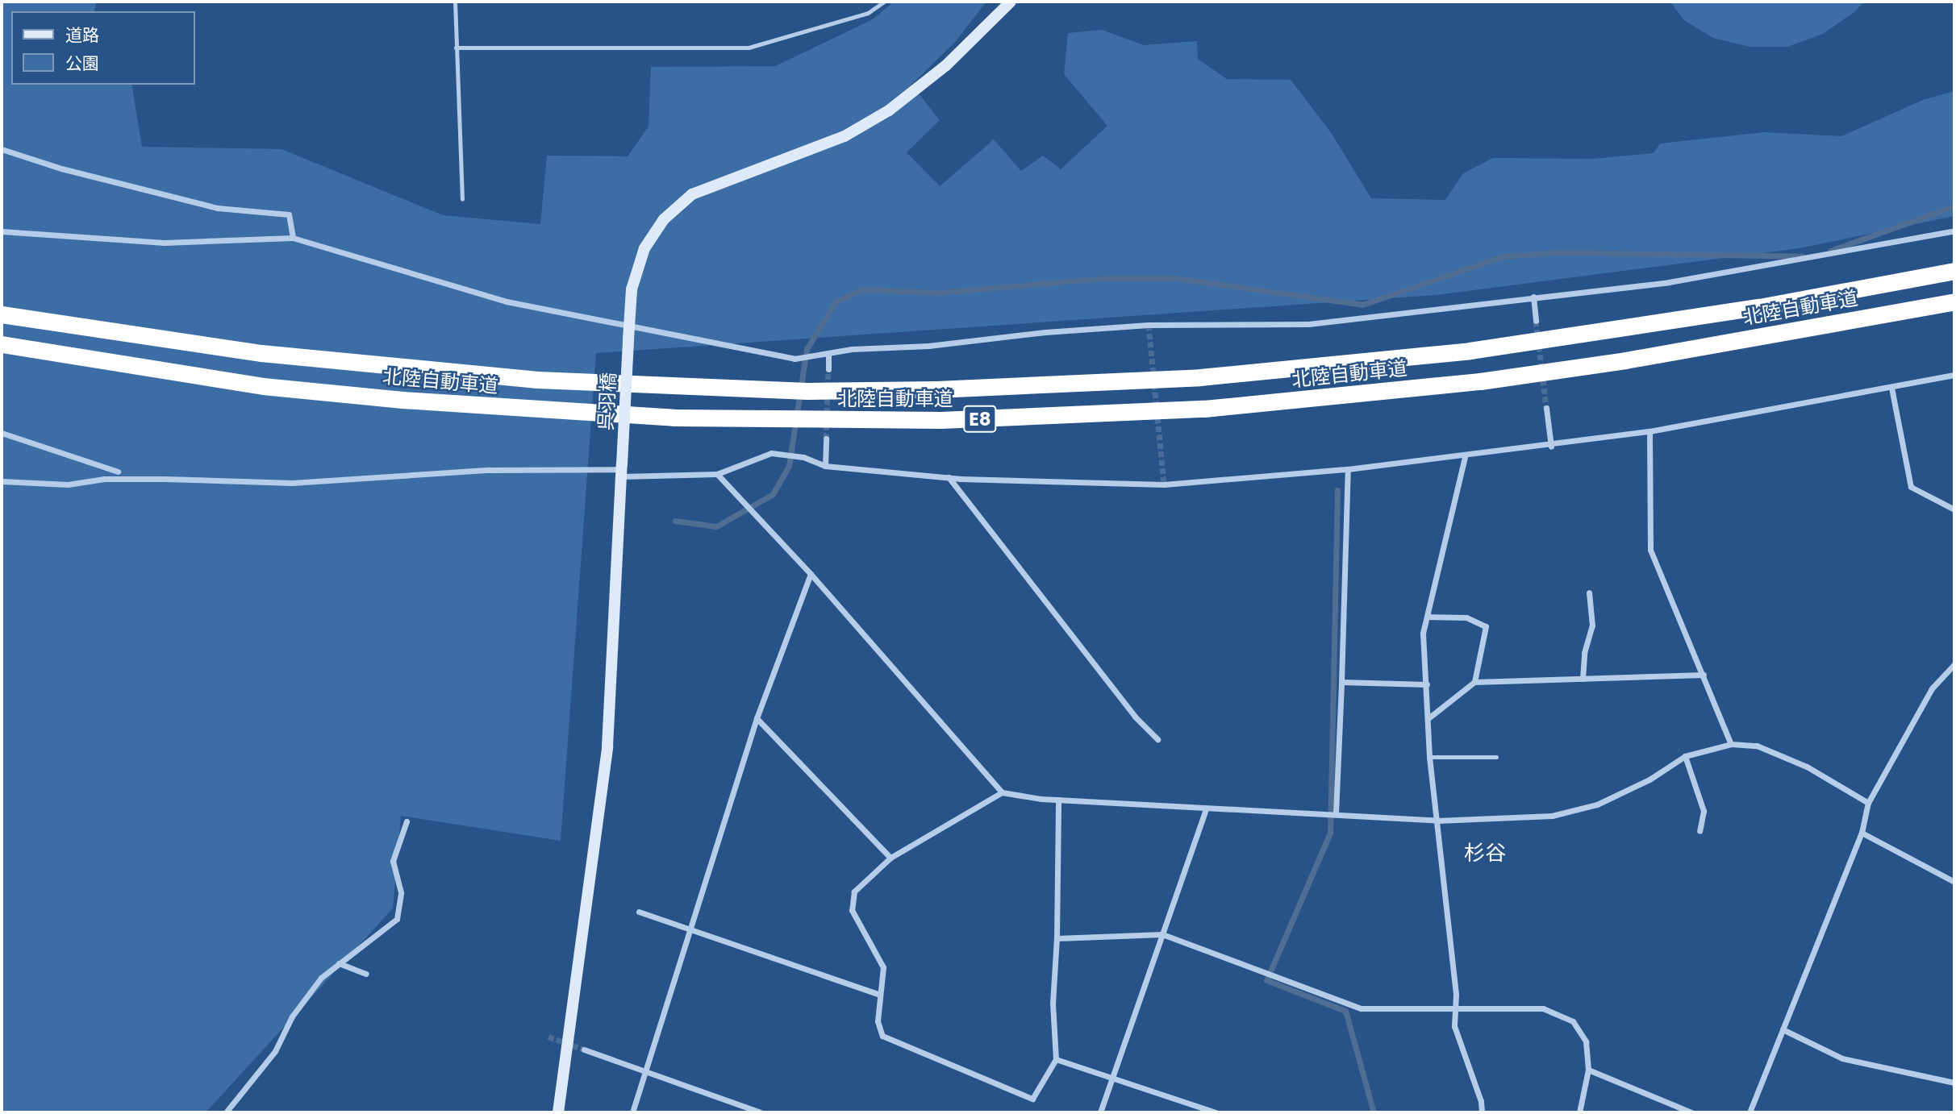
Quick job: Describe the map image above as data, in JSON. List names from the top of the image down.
{
  "streets": {
    "highway": ["北陸自動車道", "E8"],
    "street": ["呉羽橋"]
  },
  "districts": ["杉谷"],
  "legend": ["道路", "公園"]
}
